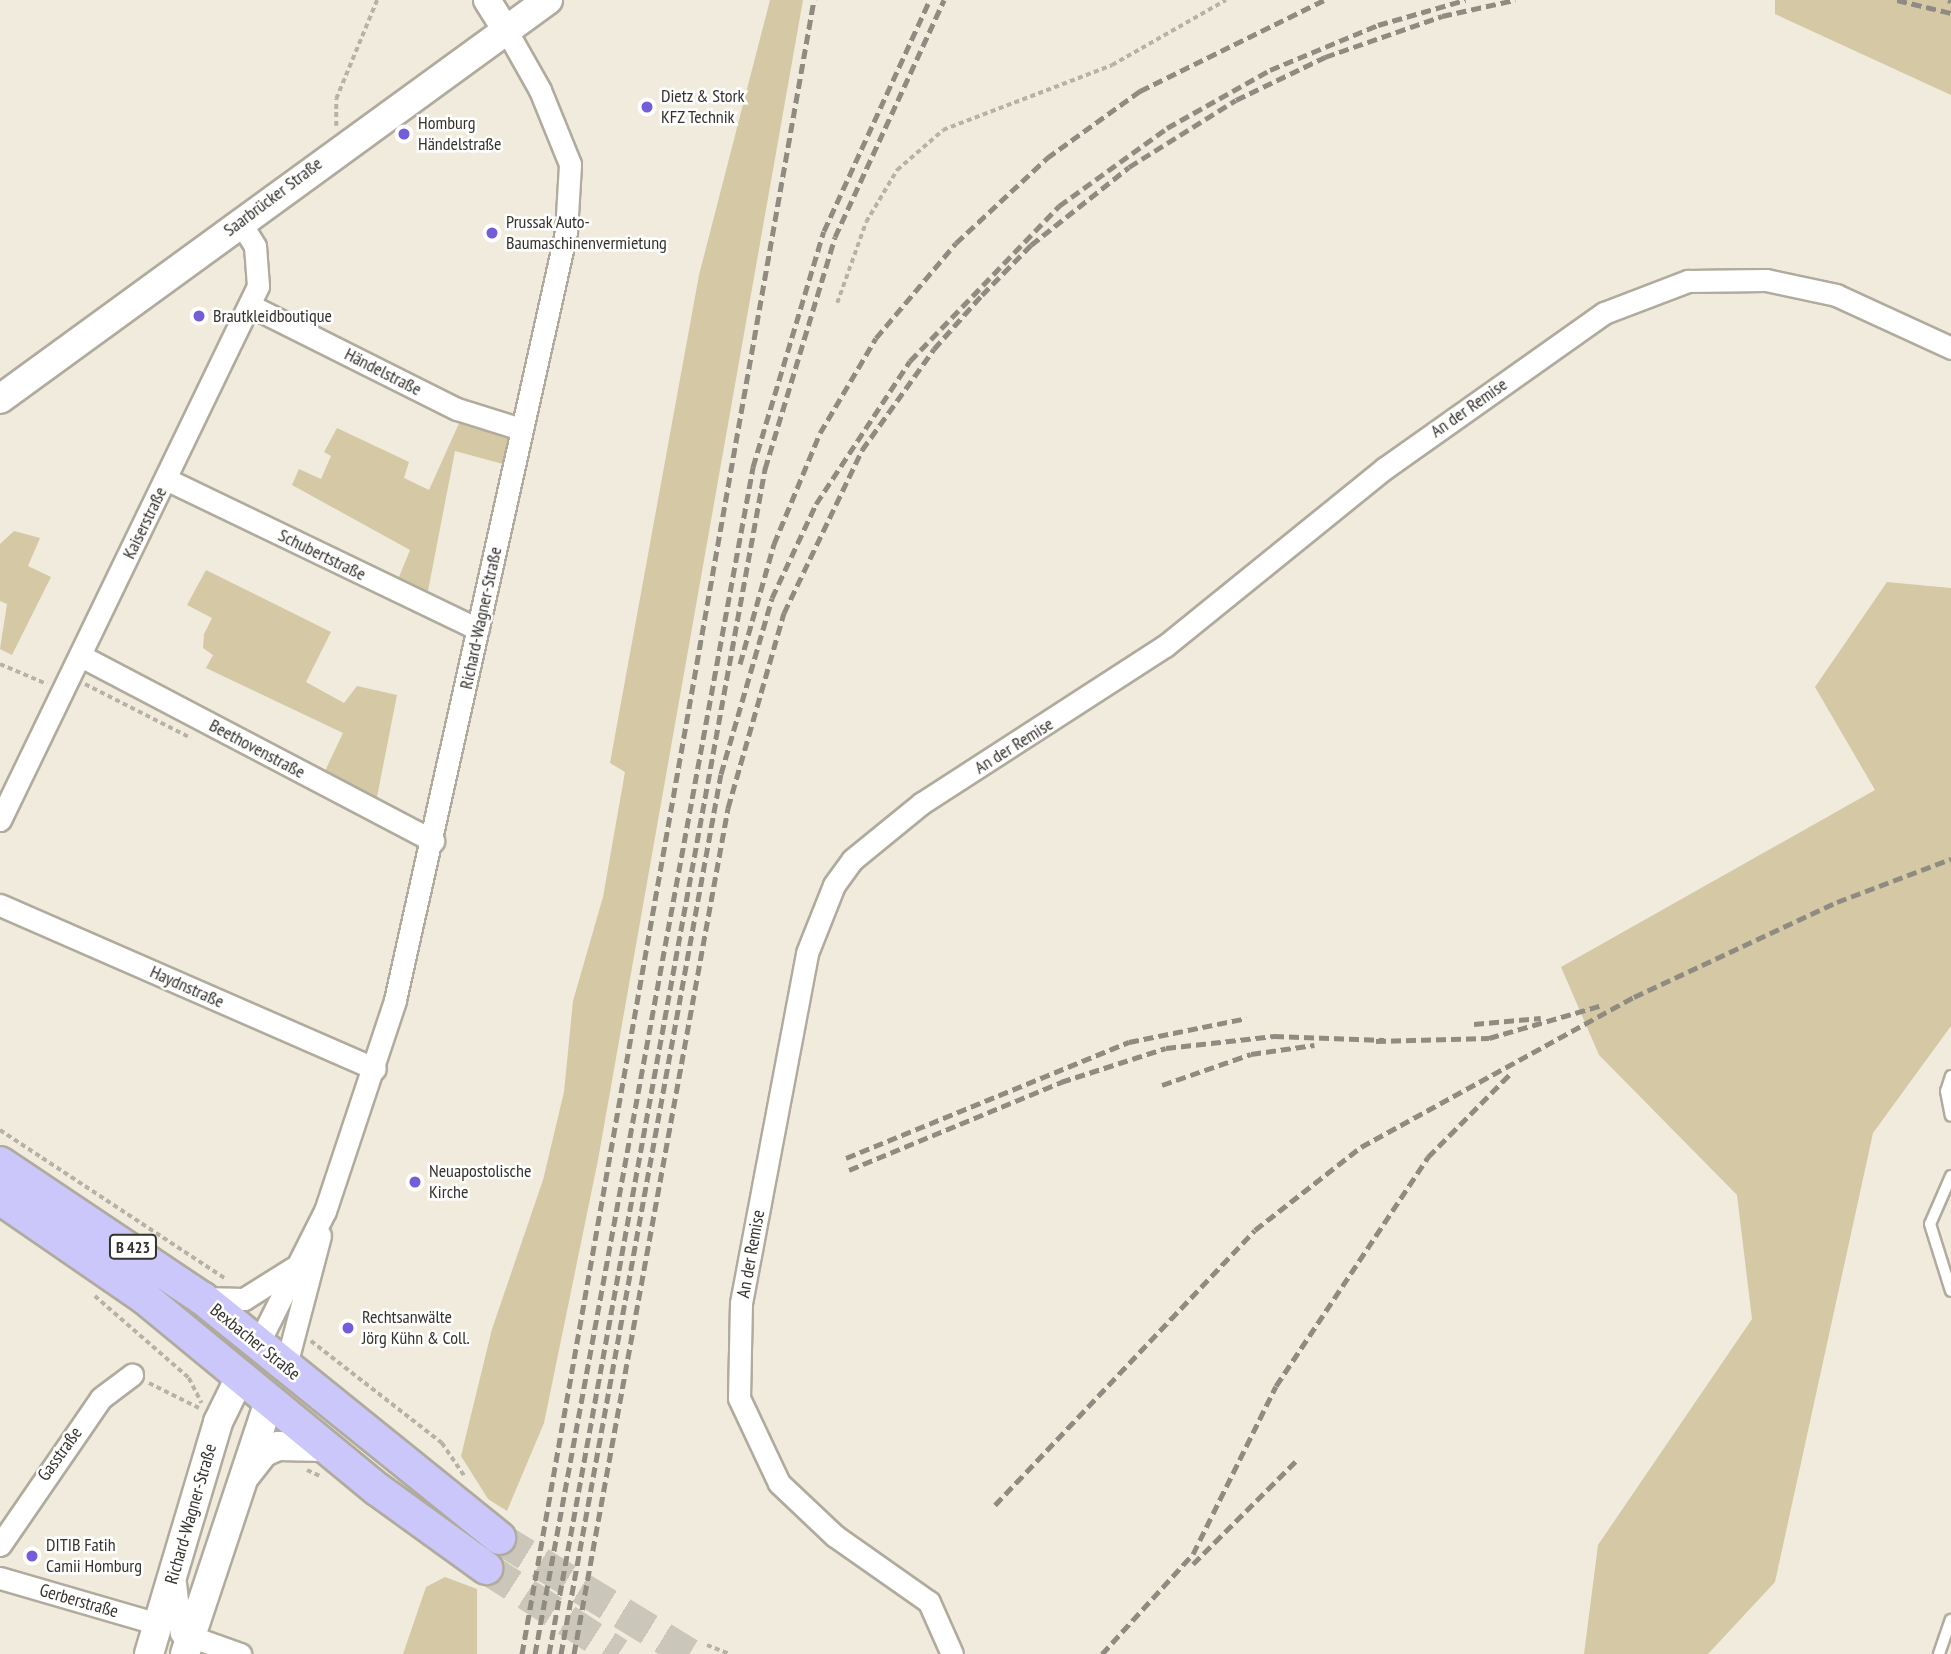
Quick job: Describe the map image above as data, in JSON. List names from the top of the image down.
{
  "streets": {
    "main road": [
      "Saarbrücker Straße",
      "Richard-Wagner-Straße",
      "B 423",
      "Bexbacher Straße"
    ],
    "street": [
      "Händelstraße",
      "An der Remise",
      "Kaiserstraße",
      "Schubertstraße",
      "Beethovenstraße",
      "Haydnstraße",
      "Gasstraße",
      "Gerberstraße"
    ]
  },
  "crossings": [
    ["Saarbrücker Straße", "Kaiserstraße"],
    ["Saarbrücker Straße", "Richard-Wagner-Straße"],
    ["Händelstraße", "Kaiserstraße"],
    ["Händelstraße", "Richard-Wagner-Straße"],
    ["Kaiserstraße", "Schubertstraße"],
    ["Kaiserstraße", "Beethovenstraße"],
    ["Schubertstraße", "Richard-Wagner-Straße"],
    ["Richard-Wagner-Straße", "Beethovenstraße"],
    ["Richard-Wagner-Straße", "Haydnstraße"],
    ["Richard-Wagner-Straße", "Bexbacher Straße"],
    ["Richard-Wagner-Straße", "Gerberstraße"]
  ],
  "places": [
    "Dietz & Stork KFZ Technik",
    "Homburg Händelstraße",
    "Prussak Auto- Baumaschinenvermietung",
    "Brautkleidboutique",
    "Neuapostolische Kirche",
    "Rechtsanwälte Jörg Kühn & Coll.",
    "DITIB Fatih Camii Homburg"
  ]
}
